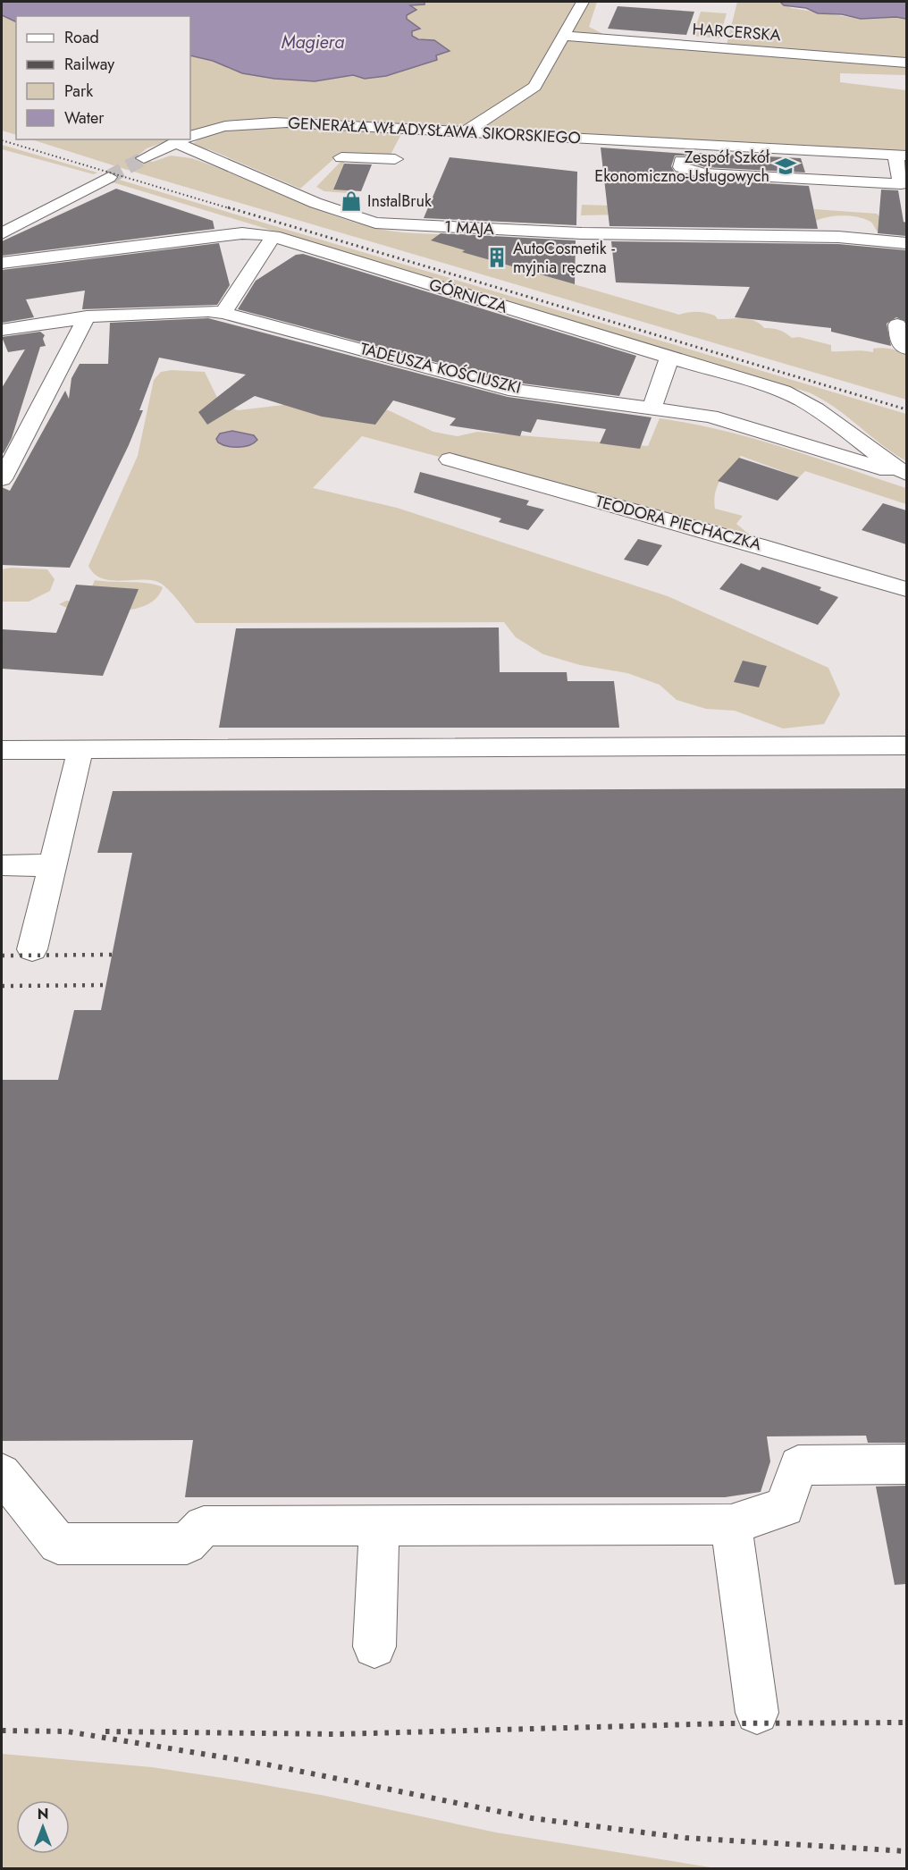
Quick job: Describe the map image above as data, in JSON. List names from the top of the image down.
{
  "streets": {
    "street": [
      "HARCERSKA",
      "GENERAŁA WŁADYSŁAWA SIKORSKIEGO",
      "1 MAJA",
      "GÓRNICZA",
      "TADEUSZA KOŚCIUSZKI",
      "TEODORA PIECHACZKA"
    ]
  },
  "crossings": [
    ["GENERAŁA WŁADYSŁAWA SIKORSKIEGO", "1 MAJA"],
    ["GÓRNICZA", "TADEUSZA KOŚCIUSZKI"]
  ],
  "water": ["Magiera"],
  "places": {
    "school or university": ["Zespół Szkół Ekonomiczno-Usługowych"],
    "shop": ["InstalBruk"],
    "building": ["AutoCosmetik - myjnia ręczna"]
  },
  "legend": [
    "Road",
    "Railway",
    "Park",
    "Water"
  ],
  "north": "top"
}
